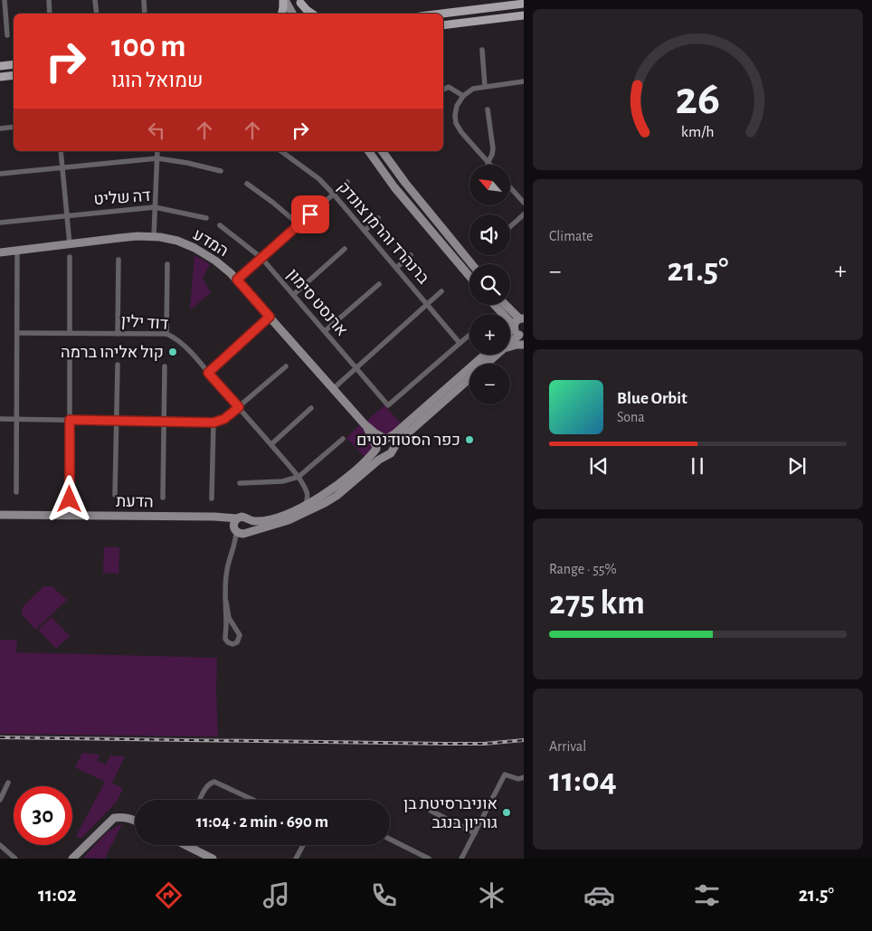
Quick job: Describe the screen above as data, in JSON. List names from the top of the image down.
{
  "streets": {
    "street": [
      "דה שליט",
      "ברנהרד והרמן צונדק",
      "המדע",
      "ארנסט סימון",
      "דוד ילין",
      "הדעת"
    ]
  },
  "crossings": [
    ["ברנהרד והרמן צונדק", "ארנסט סימון"]
  ],
  "places": ["קול אליהו ברמה", "כפר הסטודנטים", "אוניברסיטת בן גוריון בנגב"],
  "north": "top left",
  "page": {
    "turn": ["100 m", "שמואל הוגו"],
    "map_buttons": ["+", "−"],
    "tile": [
      "Climate",
      ["Range · 55%", "275 km"],
      ["Arrival", "11:04"]
    ],
    "heat": ["−", "21.5°", "+"],
    "song": ["Blue Orbit", "Sona"],
    "limit": "30",
    "trip": "11:04 · 2 min · 690 m",
    "tabs": ["11:02", "21.5°"],
    "gauge": ["26", "km/h"]
  }
}
